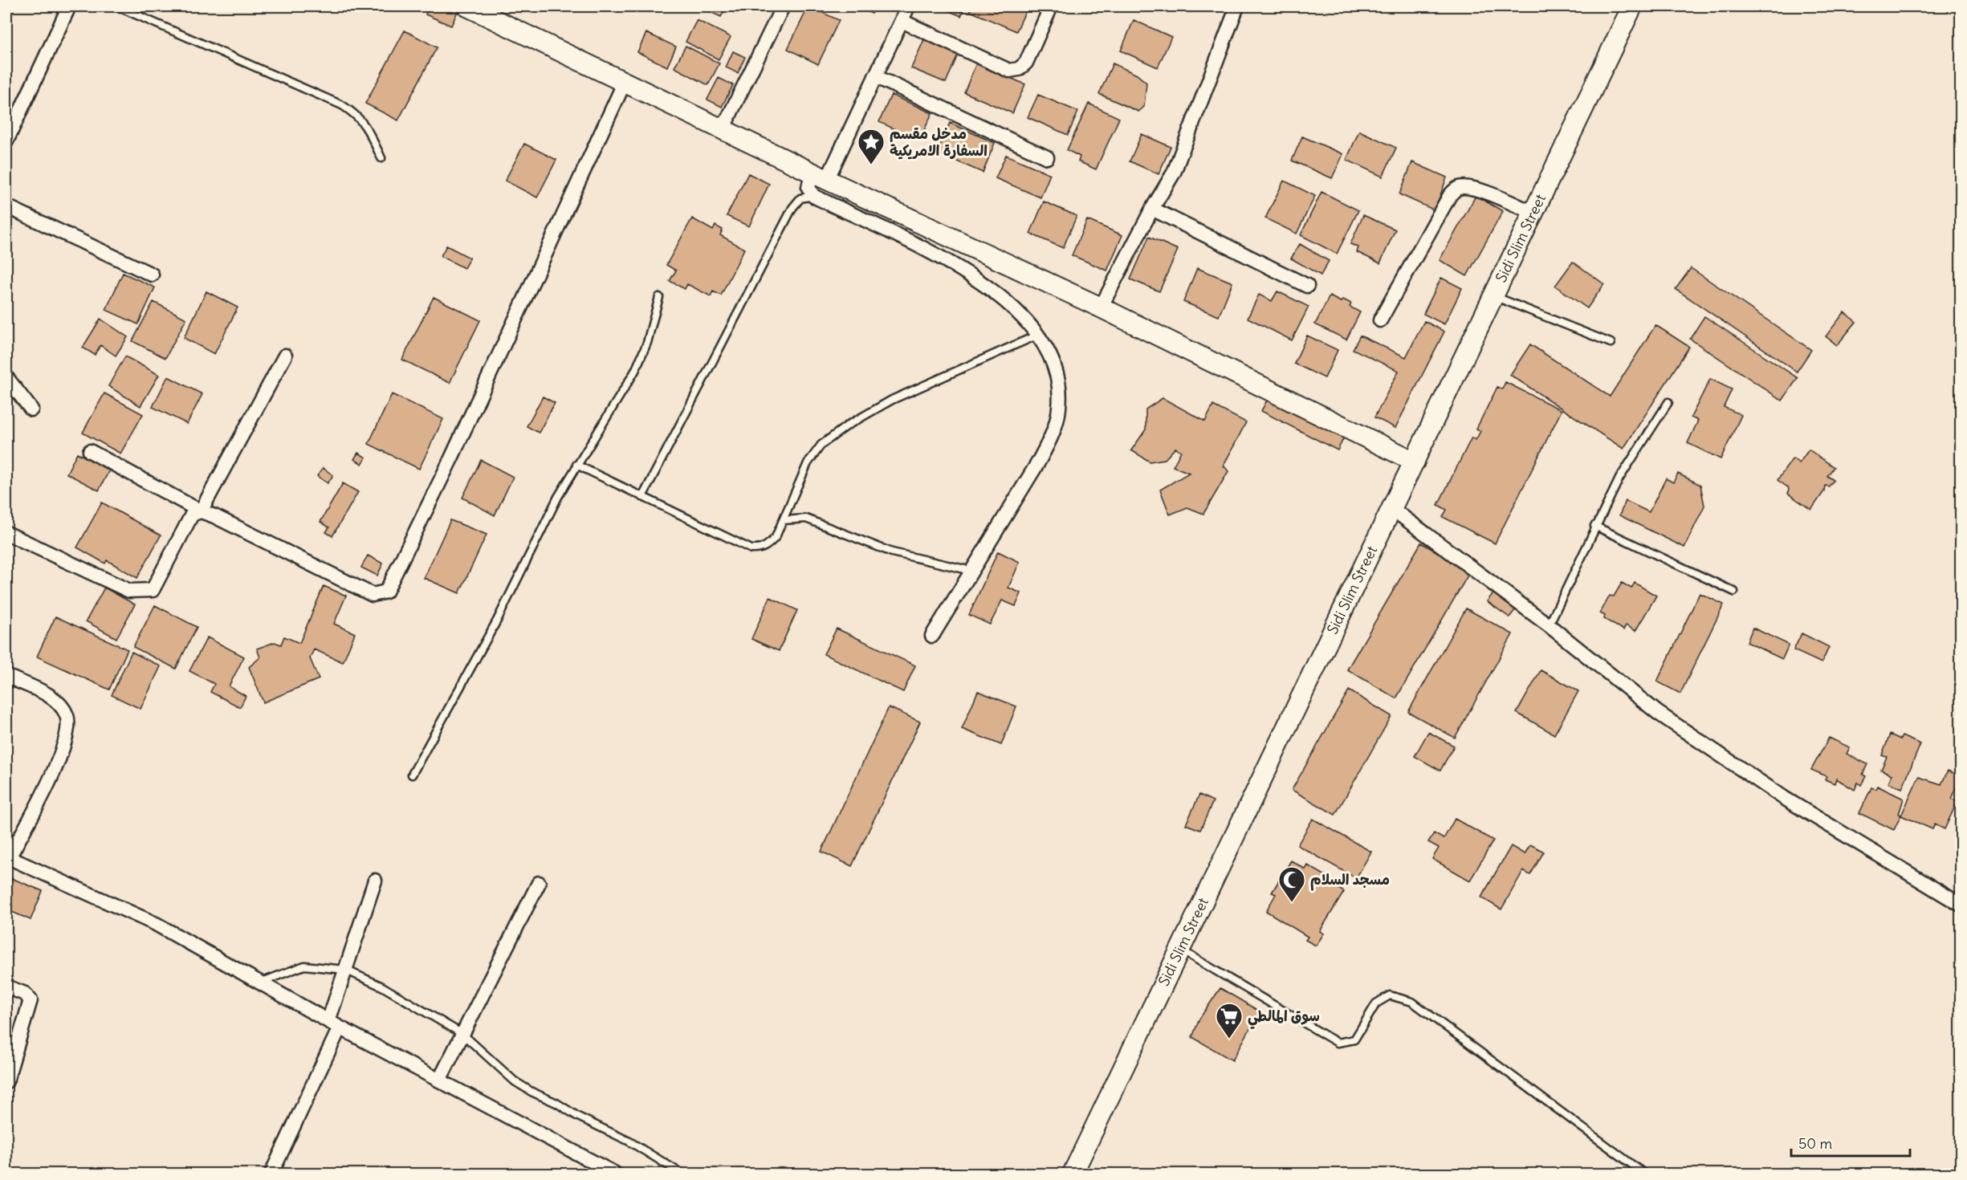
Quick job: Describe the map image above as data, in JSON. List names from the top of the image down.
{
  "streets": {
    "main road": ["Sidi Slim Street"]
  },
  "places": {
    "place": ["مدخل مقسم السفارة الامريكية"],
    "mosque": ["مسجد السلام"],
    "supermarket": ["سوق المالطي"]
  },
  "scale_bar": "50 m"
}
